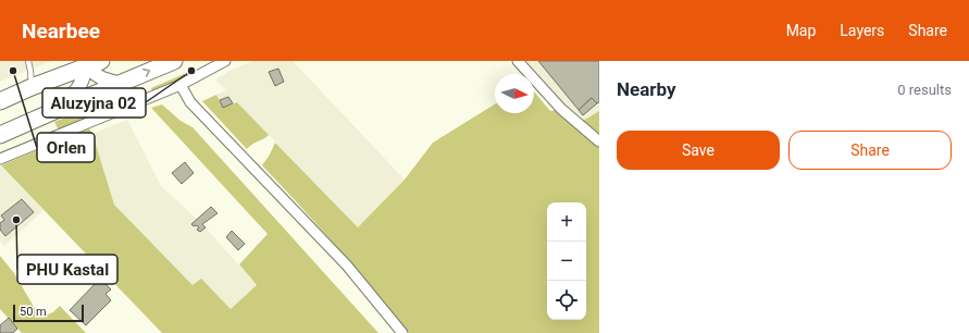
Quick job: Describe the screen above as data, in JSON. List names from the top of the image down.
{
  "places": ["Orlen", "Aluzyjna 02", "PHU Kastal"],
  "scale_bar": "50 m",
  "north": "right",
  "page": {
    "header": "Nearbee",
    "nav": ["Map", "Layers", "Share"],
    "heading": ["Nearby", "0 results"],
    "buttons": ["Save", "Share"],
    "map_buttons": ["+", "−"],
    "scale": "50 m"
  }
}
